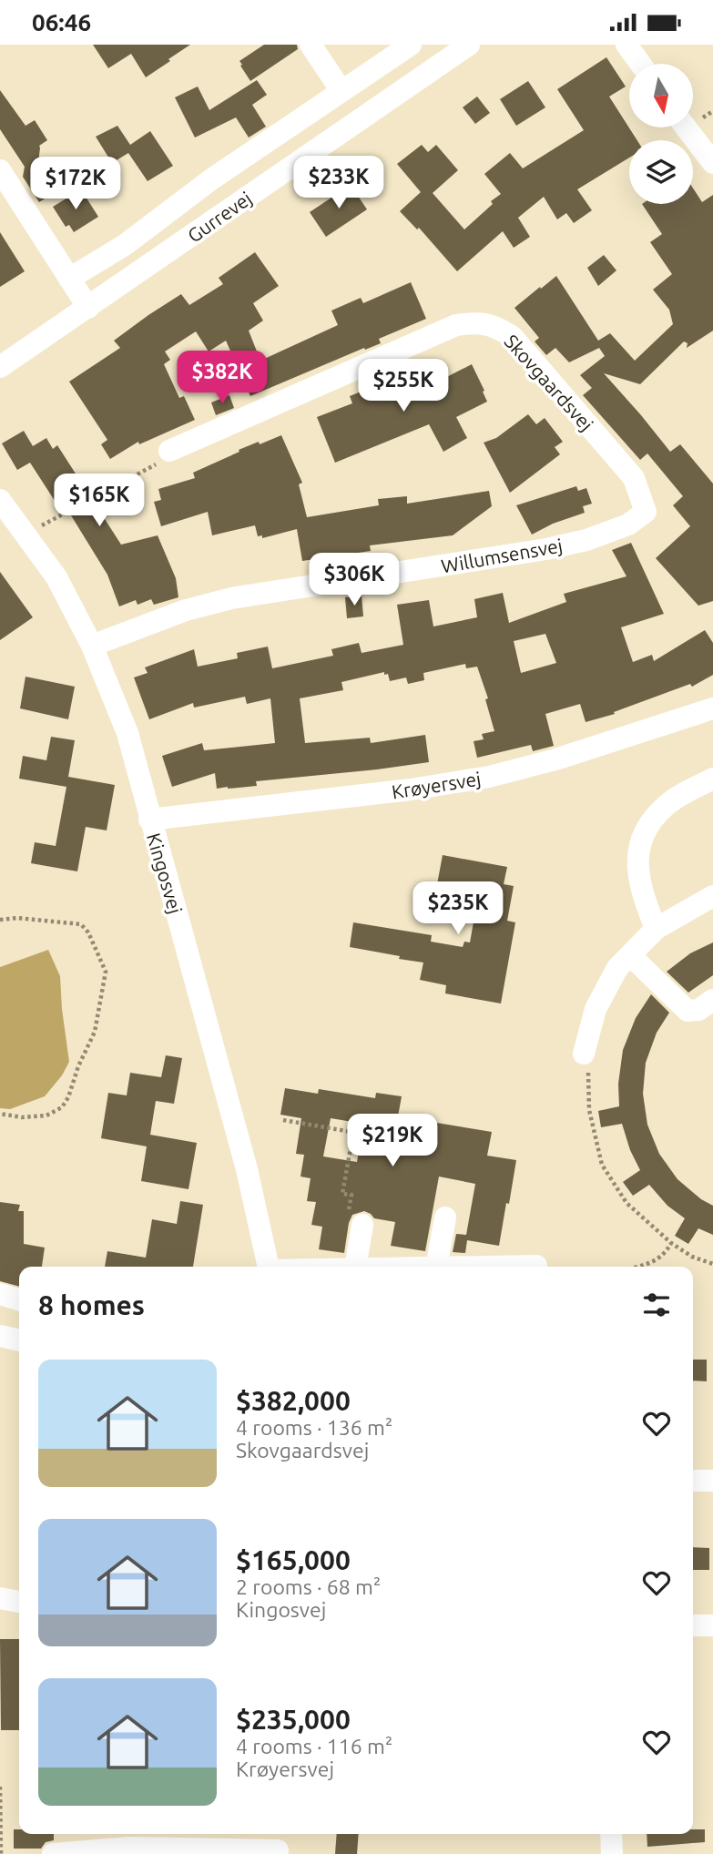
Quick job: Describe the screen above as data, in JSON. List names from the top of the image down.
{
  "streets": {
    "street": [
      "Gurrevej",
      "Skovgaardsvej",
      "Willumsensvej",
      "Krøyersvej",
      "Kingosvej"
    ]
  },
  "crossings": [
    ["Skovgaardsvej", "Willumsensvej"],
    ["Willumsensvej", "Kingosvej"],
    ["Krøyersvej", "Kingosvej"]
  ],
  "north": "bottom",
  "page": {
    "status": "06:46",
    "price": [
      "$233K",
      "$172K",
      "$382K",
      "$255K",
      "$165K",
      "$306K",
      "$235K",
      "$219K"
    ],
    "heading": "8 homes",
    "list": [
      {
        "name": "$382,000",
        "note": "4 rooms · 136 m² · Skovgaardsvej"
      },
      {
        "name": "$165,000",
        "note": "2 rooms · 68 m² · Kingosvej"
      },
      {
        "name": "$235,000",
        "note": "4 rooms · 116 m² · Krøyersvej"
      }
    ]
  }
}
